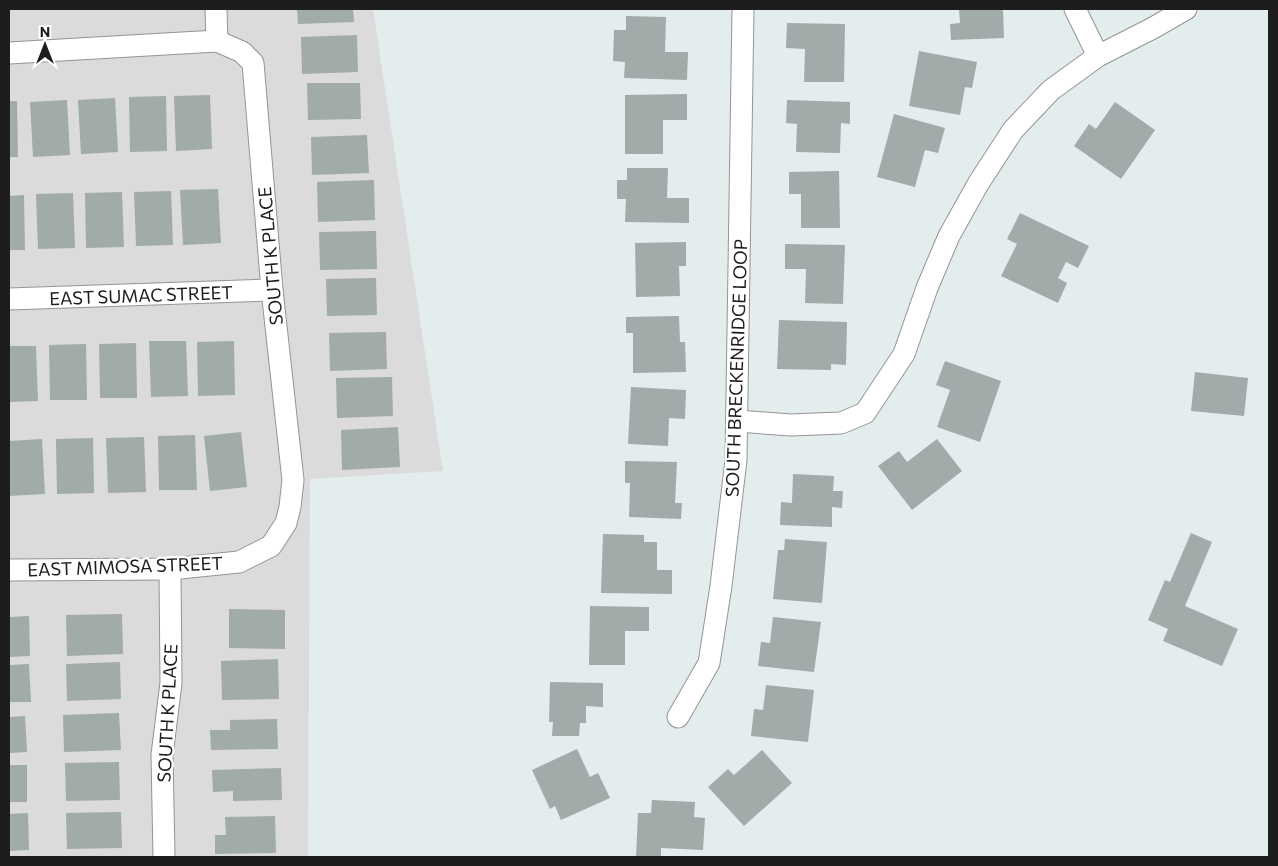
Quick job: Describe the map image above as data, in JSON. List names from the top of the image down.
{
  "streets": {
    "street": [
      "SOUTH K PLACE",
      "EAST SUMAC STREET",
      "SOUTH BRECKENRIDGE LOOP",
      "EAST MIMOSA STREET"
    ]
  },
  "crossings": [
    ["SOUTH K PLACE", "EAST SUMAC STREET"],
    ["SOUTH K PLACE", "EAST MIMOSA STREET"]
  ],
  "north": "top"
}
